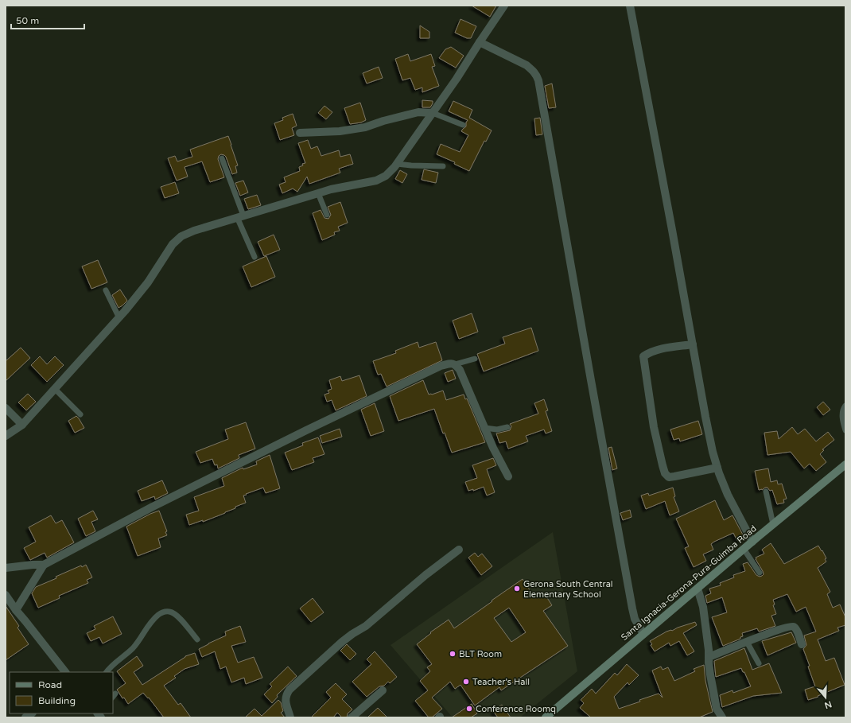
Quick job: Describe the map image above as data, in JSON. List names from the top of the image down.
{
  "streets": {
    "main road": ["Santa Ignacia-Gerona-Pura-Guimba Road"]
  },
  "places": [
    "Gerona South Central Elementary School",
    "BLT Room",
    "Teacher's Hall",
    "Conference Roomq"
  ],
  "legend": ["Road", "Building"],
  "scale_bar": "50 m",
  "north": "bottom"
}
